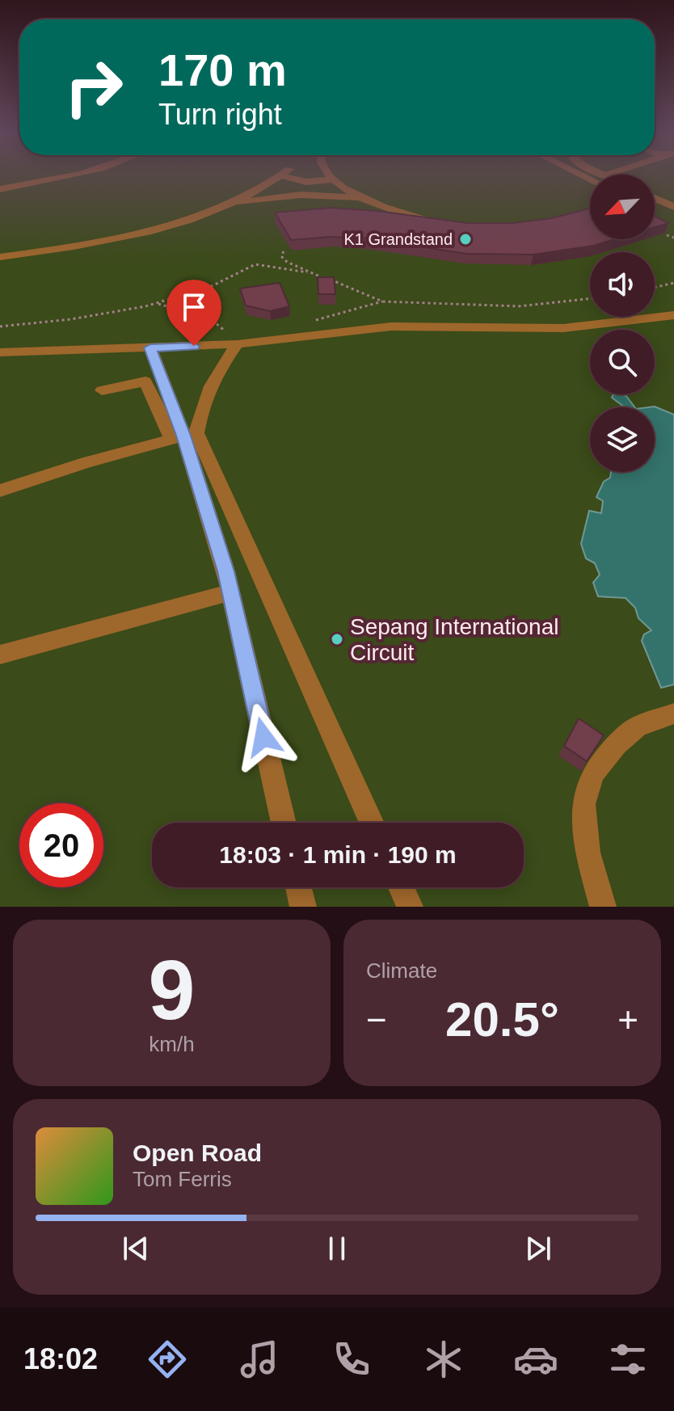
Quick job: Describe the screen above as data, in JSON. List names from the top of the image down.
{
  "places": ["K1 Grandstand", "Sepang International Circuit"],
  "north": "bottom left",
  "page": {
    "turn": ["170 m", "Turn right"],
    "limit": "20",
    "trip": "18:03 · 1 min · 190 m",
    "tile": [
      ["9", "km/h"],
      "Climate"
    ],
    "heat": ["−", "20.5°", "+"],
    "song": ["Open Road", "Tom Ferris"],
    "tabs": "18:02"
  }
}
